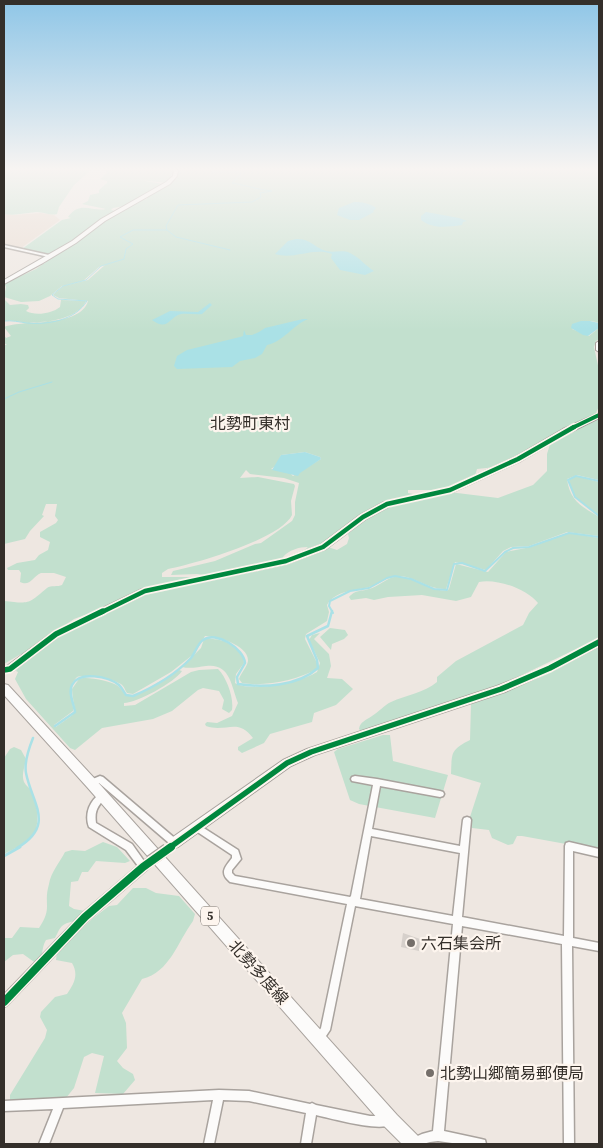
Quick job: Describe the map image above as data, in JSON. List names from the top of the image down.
{
  "streets": {
    "main road": ["5", "北勢多度線"]
  },
  "districts": ["北勢町東村"],
  "places": ["六石集会所", "北勢山郷簡易郵便局"]
}
